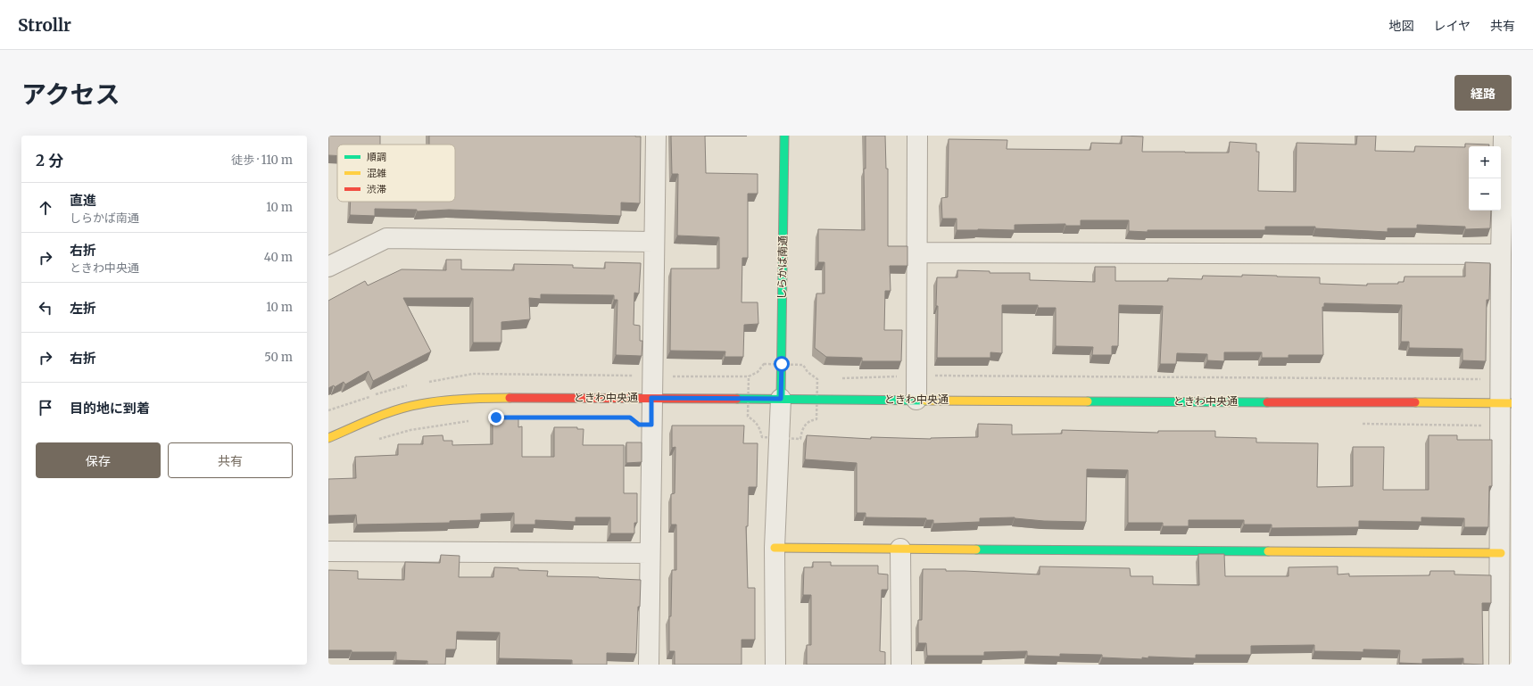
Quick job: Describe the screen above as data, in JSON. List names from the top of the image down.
{
  "streets": {
    "street": ["しらかば南通", "ときわ中央通"]
  },
  "crossings": [
    ["しらかば南通", "ときわ中央通"]
  ],
  "legend": ["順調", "混雑", "渋滞"],
  "page": {
    "header": "Strollr",
    "nav": ["地図", "レイヤ", "共有"],
    "title": "アクセス",
    "buttons": [
      "経路",
      ["保存", "共有"]
    ],
    "heading": ["2 分", "徒歩 · 110 m"],
    "map_buttons": ["+", "−"],
    "list": [
      ["直進", "しらかば南通", "10 m"],
      ["右折", "ときわ中央通", "40 m"],
      ["左折", "10 m"],
      ["右折", "50 m"],
      "目的地に到着"
    ]
  }
}
